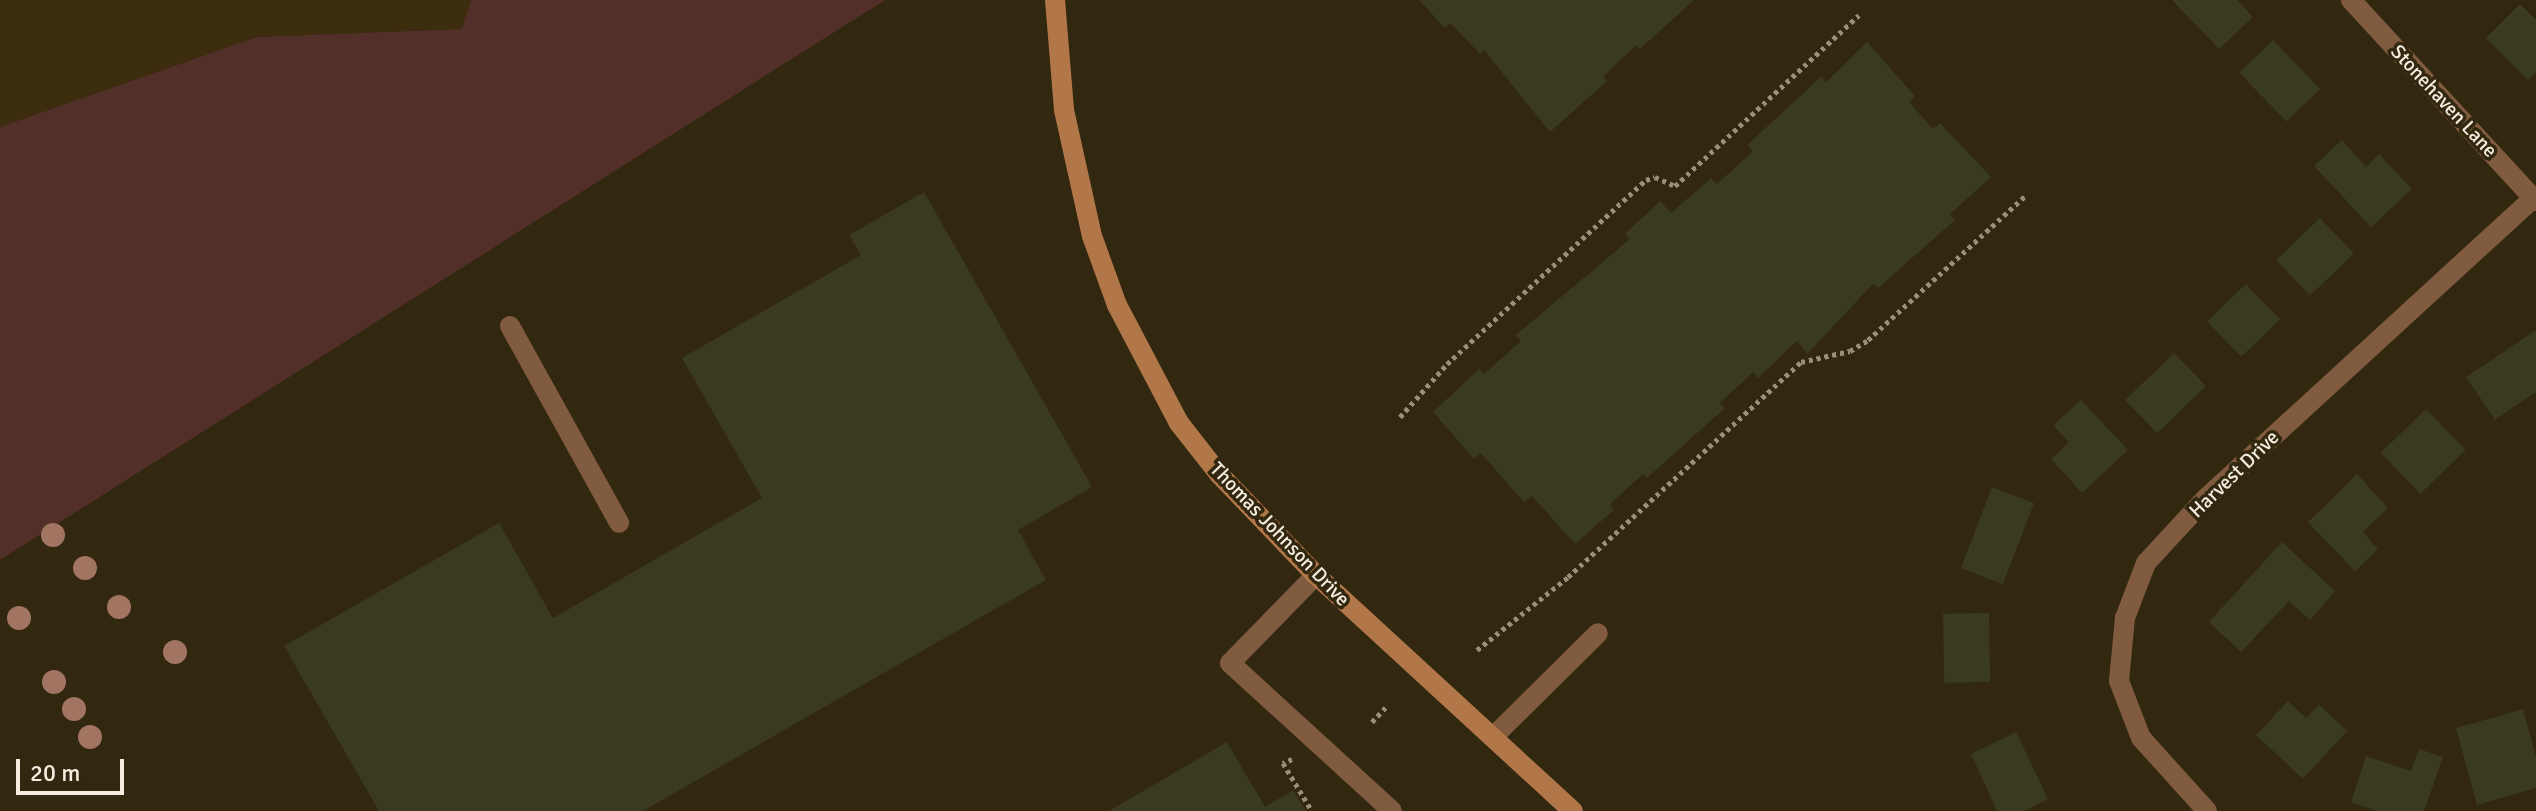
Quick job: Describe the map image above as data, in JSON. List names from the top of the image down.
{
  "streets": {
    "street": ["Stonehaven Lane", "Harvest Drive", "Thomas Johnson Drive"]
  },
  "crossings": [
    ["Stonehaven Lane", "Harvest Drive"]
  ],
  "scale_bar": "20 m"
}
